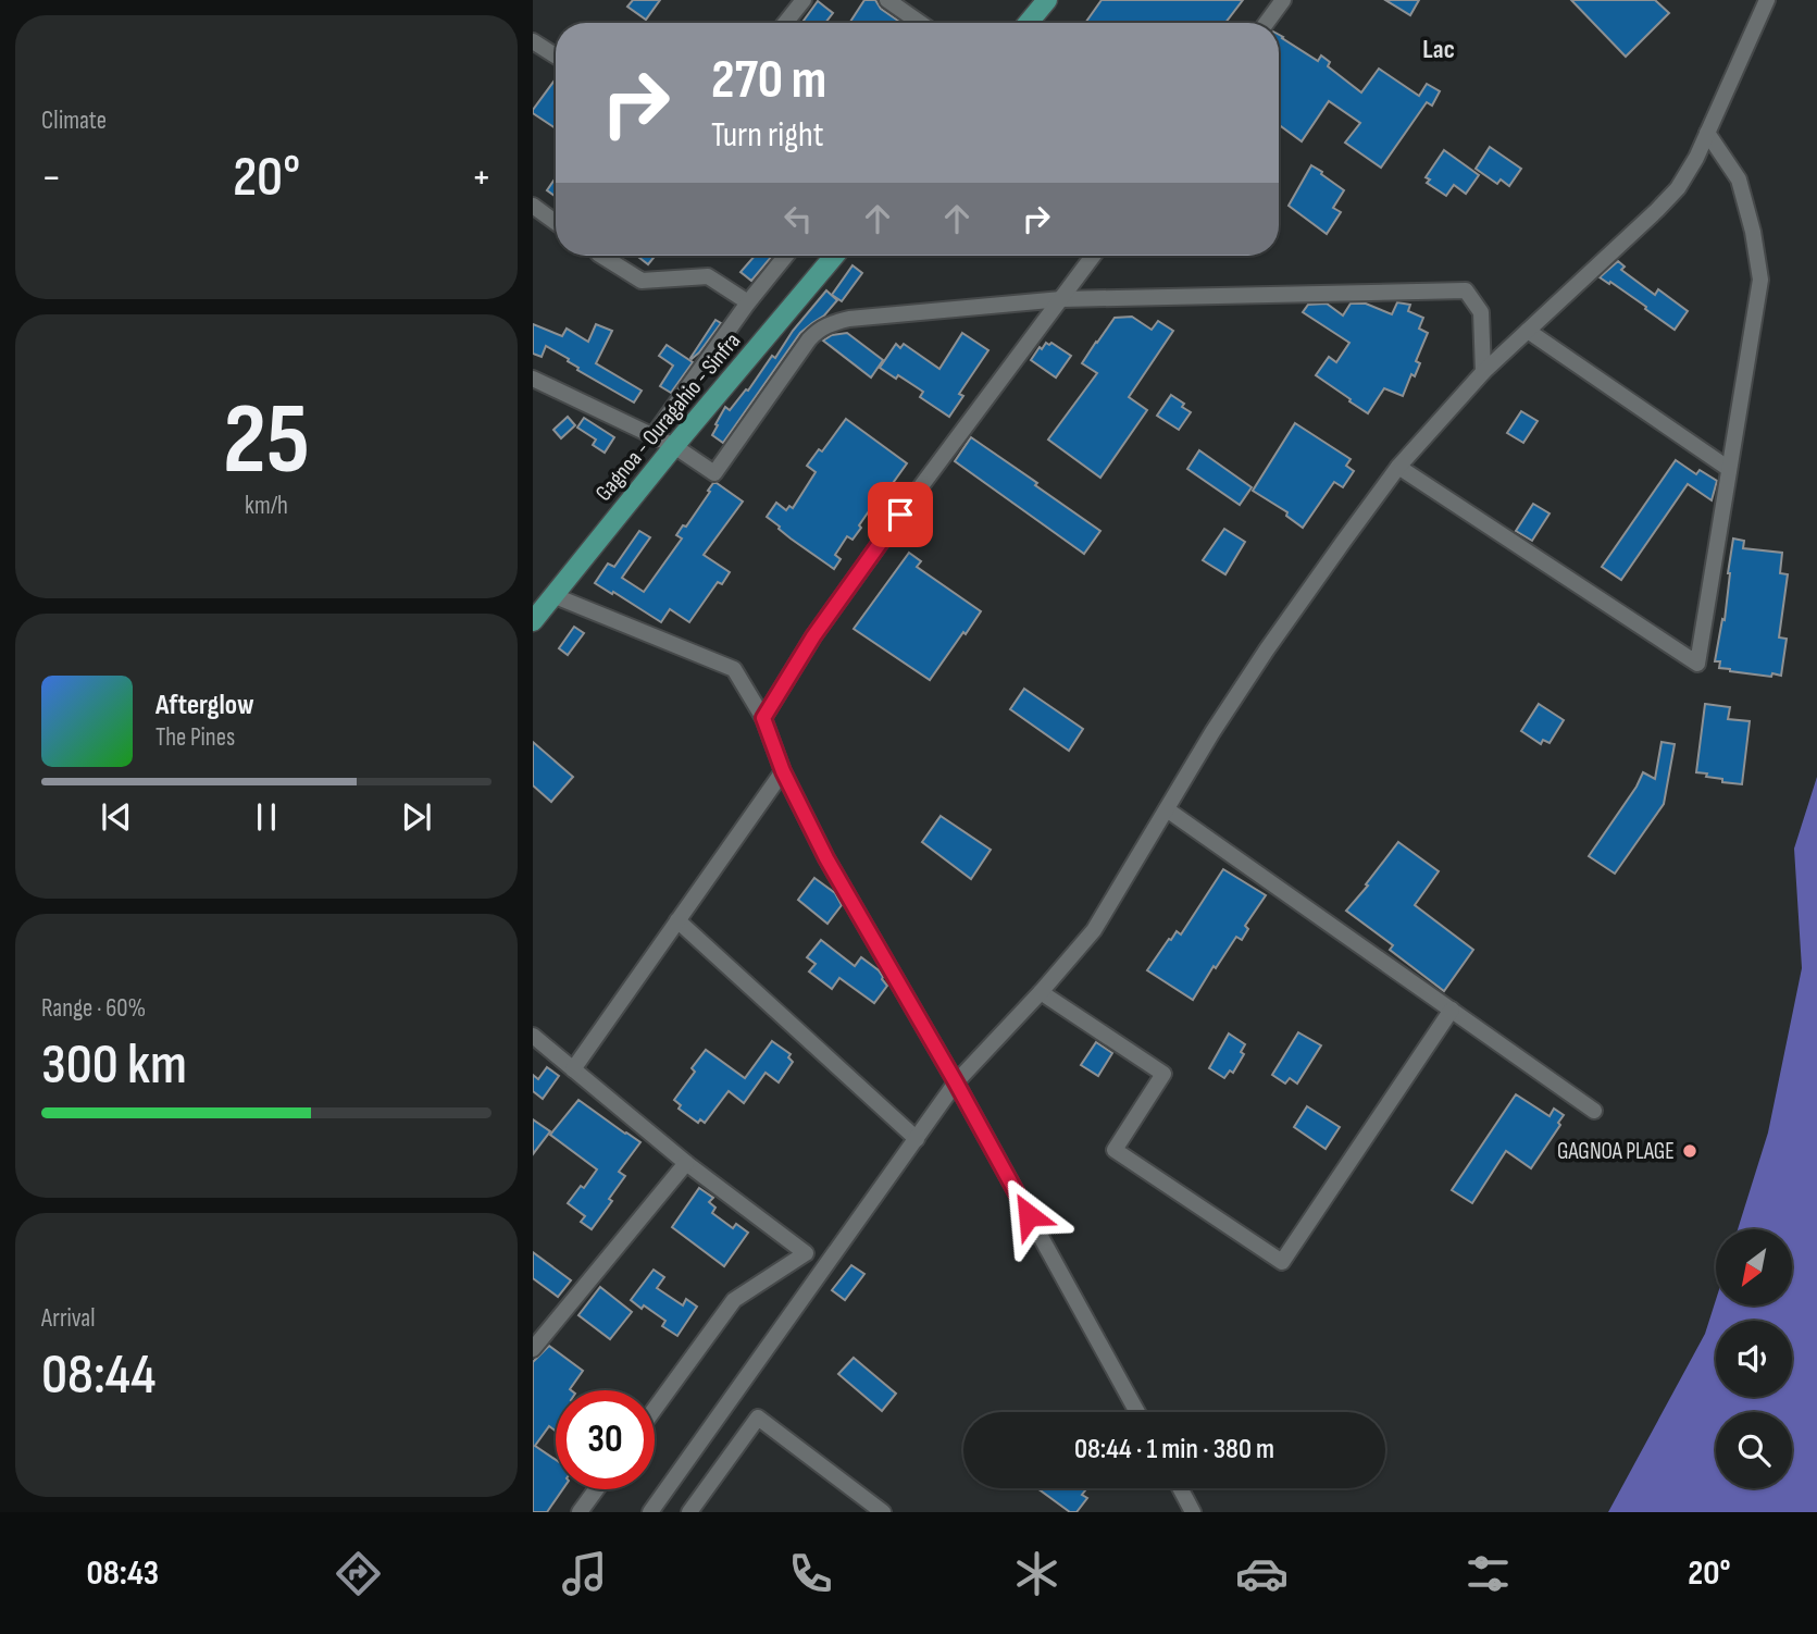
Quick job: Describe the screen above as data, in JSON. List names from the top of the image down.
{
  "streets": {
    "main road": ["Gagnoa - Ouragahio - Sinfra"]
  },
  "districts": ["Lac"],
  "places": ["GAGNOA PLAGE"],
  "north": "bottom left",
  "page": {
    "tile": [
      "Climate",
      ["25", "km/h"],
      ["Range · 60%", "300 km"],
      ["Arrival", "08:44"]
    ],
    "turn": ["270 m", "Turn right"],
    "heat": ["−", "20°", "+"],
    "song": ["Afterglow", "The Pines"],
    "limit": "30",
    "trip": "08:44 · 1 min · 380 m",
    "tabs": ["08:43", "20°"]
  }
}
